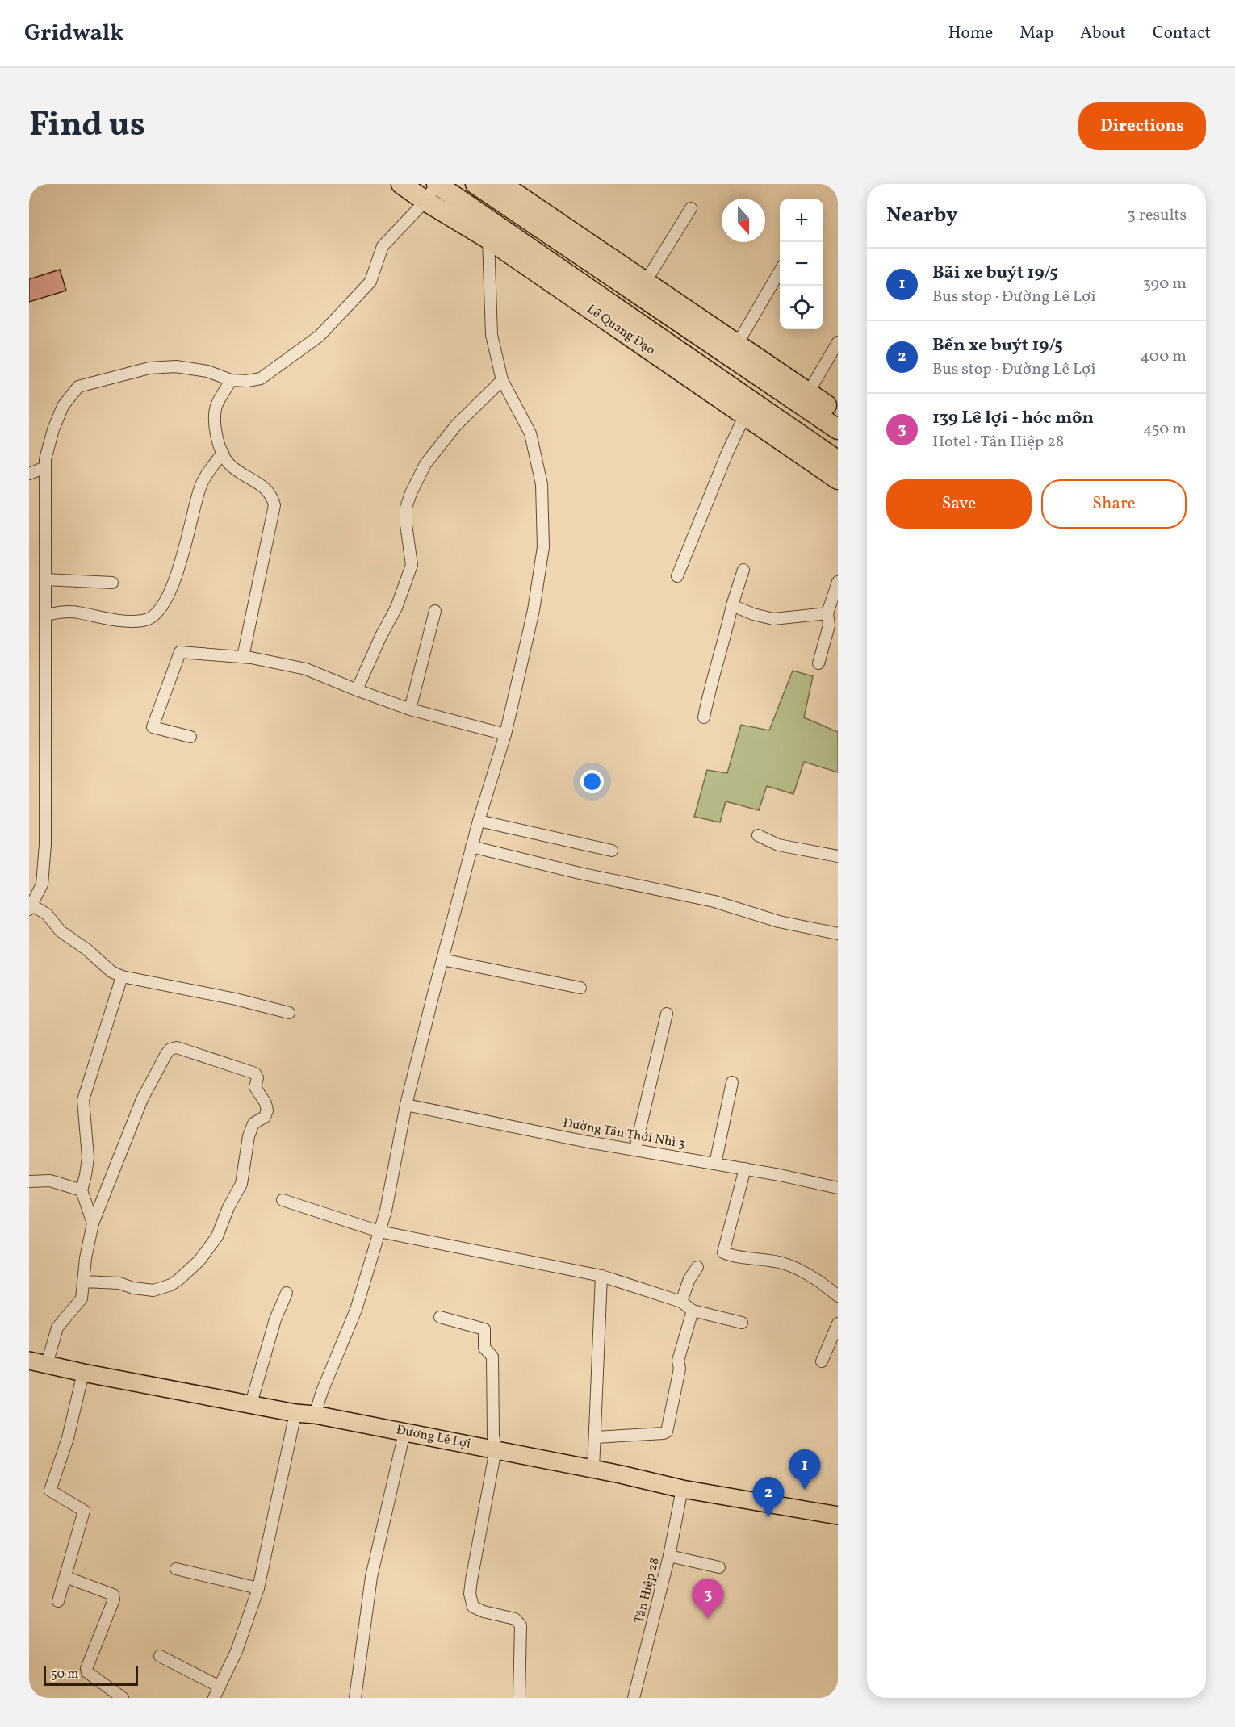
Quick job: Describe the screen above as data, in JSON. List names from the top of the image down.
{
  "streets": {
    "highway": ["Lê Quang Đạo"],
    "main road": ["Đường Lê Lợi"],
    "street": ["Đường Tân Thới Nhì 3", "Tân Hiệp 28"]
  },
  "crossings": [
    ["Đường Lê Lợi", "Tân Hiệp 28"]
  ],
  "scale_bar": "50 m",
  "north": "bottom",
  "page": {
    "header": "Gridwalk",
    "nav": [
      "Home",
      "Map",
      "About",
      "Contact"
    ],
    "title": "Find us",
    "buttons": [
      "Directions",
      ["Save", "Share"]
    ],
    "heading": ["Nearby", "3 results"],
    "map_buttons": ["+", "−"],
    "list": [
      {
        "mark": "1",
        "name": "Bãi xe buýt 19/5",
        "note": "Bus stop · Đường Lê Lợi",
        "value": "390 m"
      },
      {
        "mark": "2",
        "name": "Bến xe buýt 19/5",
        "note": "Bus stop · Đường Lê Lợi",
        "value": "400 m"
      },
      {
        "mark": "3",
        "name": "139 Lê lợi - hóc môn",
        "note": "Hotel · Tân Hiệp 28",
        "value": "450 m"
      }
    ],
    "pins": ["1", "2", "3"],
    "scale": "50 m"
  }
}
